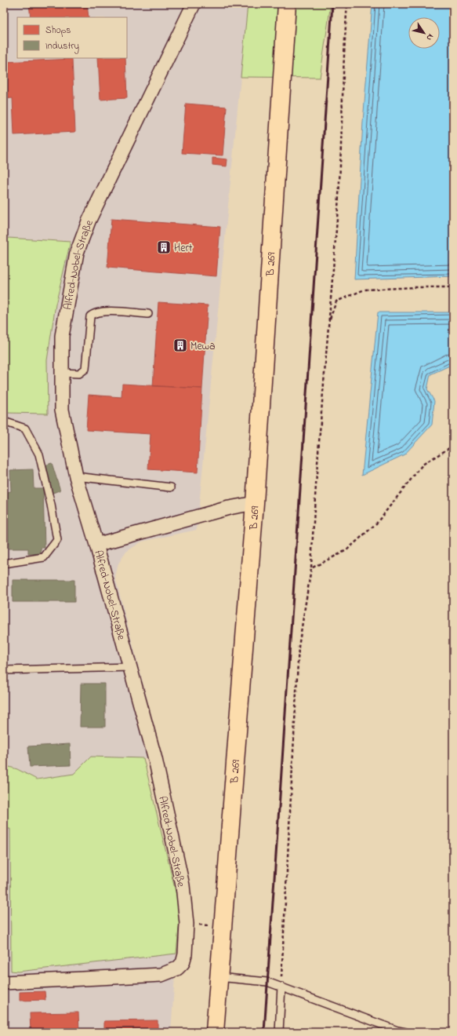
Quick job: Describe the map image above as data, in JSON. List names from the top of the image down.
{
  "streets": {
    "main road": ["B 269"],
    "street": ["Alfred-Nobel-Straße"]
  },
  "crossings": [
    ["B 269", "Alfred-Nobel-Straße"]
  ],
  "places": {
    "building": ["Hert", "Mewa"]
  },
  "legend": ["Shops", "Industry"],
  "north": "bottom right"
}
